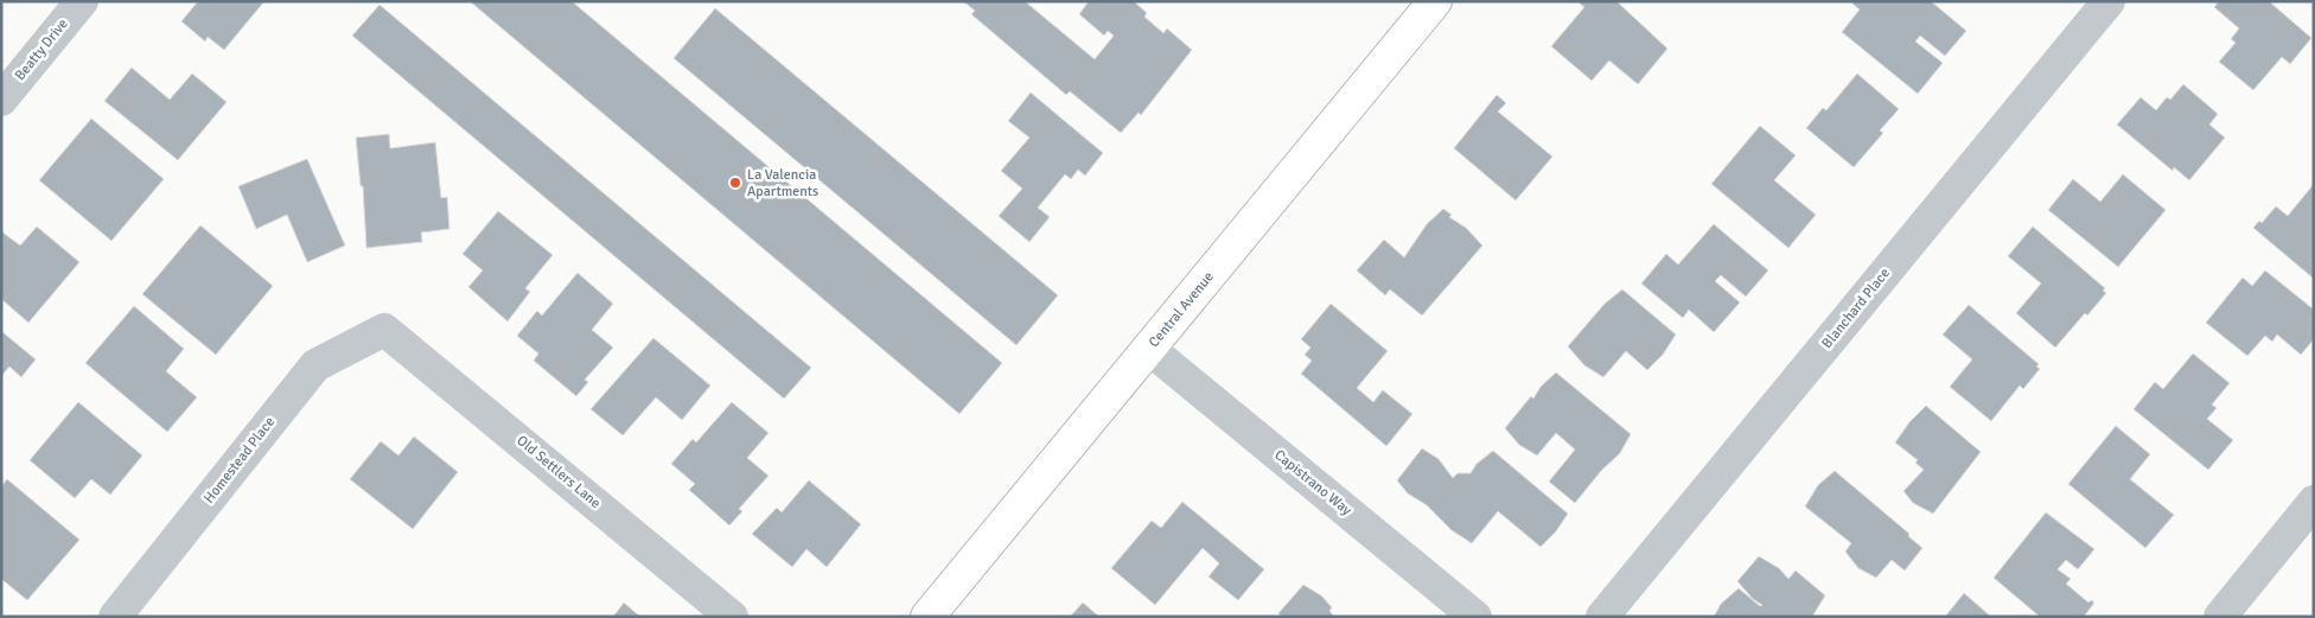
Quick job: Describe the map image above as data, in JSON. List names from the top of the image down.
{
  "streets": {
    "main road": ["Central Avenue"],
    "street": [
      "Beatty Drive",
      "Blanchard Place",
      "Homestead Place",
      "Old Settlers Lane",
      "Capistrano Way"
    ]
  },
  "crossings": [
    ["Central Avenue", "Capistrano Way"],
    ["Homestead Place", "Old Settlers Lane"]
  ],
  "places": ["La Valencia Apartments"]
}
